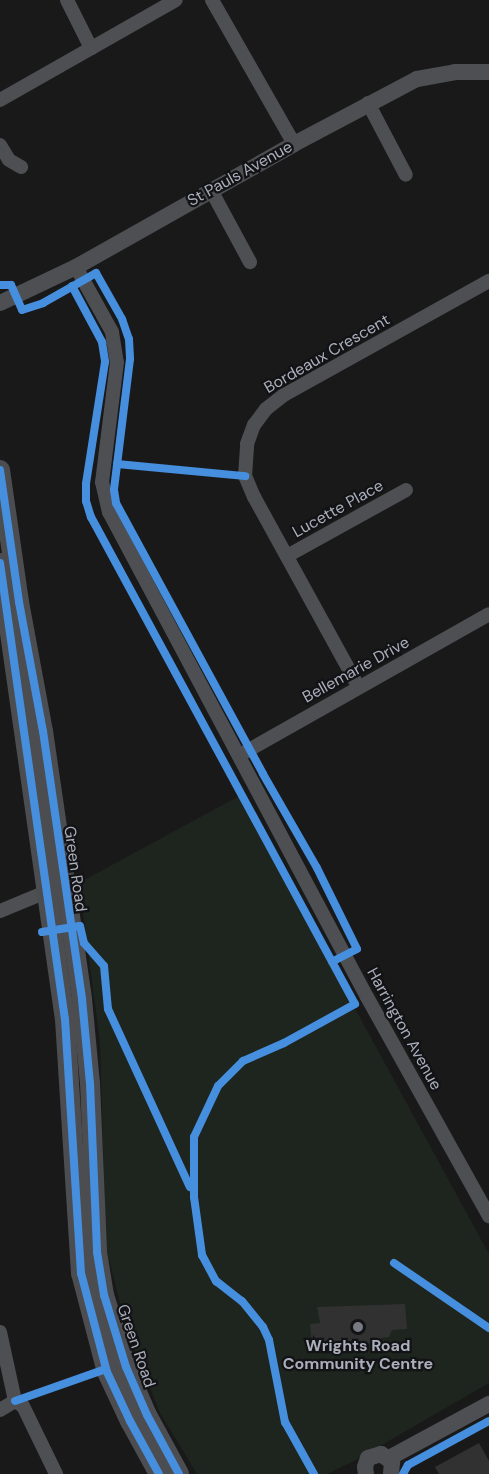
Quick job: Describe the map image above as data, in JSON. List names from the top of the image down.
{
  "streets": {
    "main road": ["Green Road"],
    "street": [
      "St Pauls Avenue",
      "Bordeaux Crescent",
      "Lucette Place",
      "Bellemarie Drive",
      "Harrington Avenue"
    ]
  },
  "crossings": [
    ["St Pauls Avenue", "Harrington Avenue"],
    ["Bordeaux Crescent", "Lucette Place"],
    ["Bordeaux Crescent", "Bellemarie Drive"],
    ["Bellemarie Drive", "Harrington Avenue"]
  ],
  "places": ["Wrights Road Community Centre"]
}
